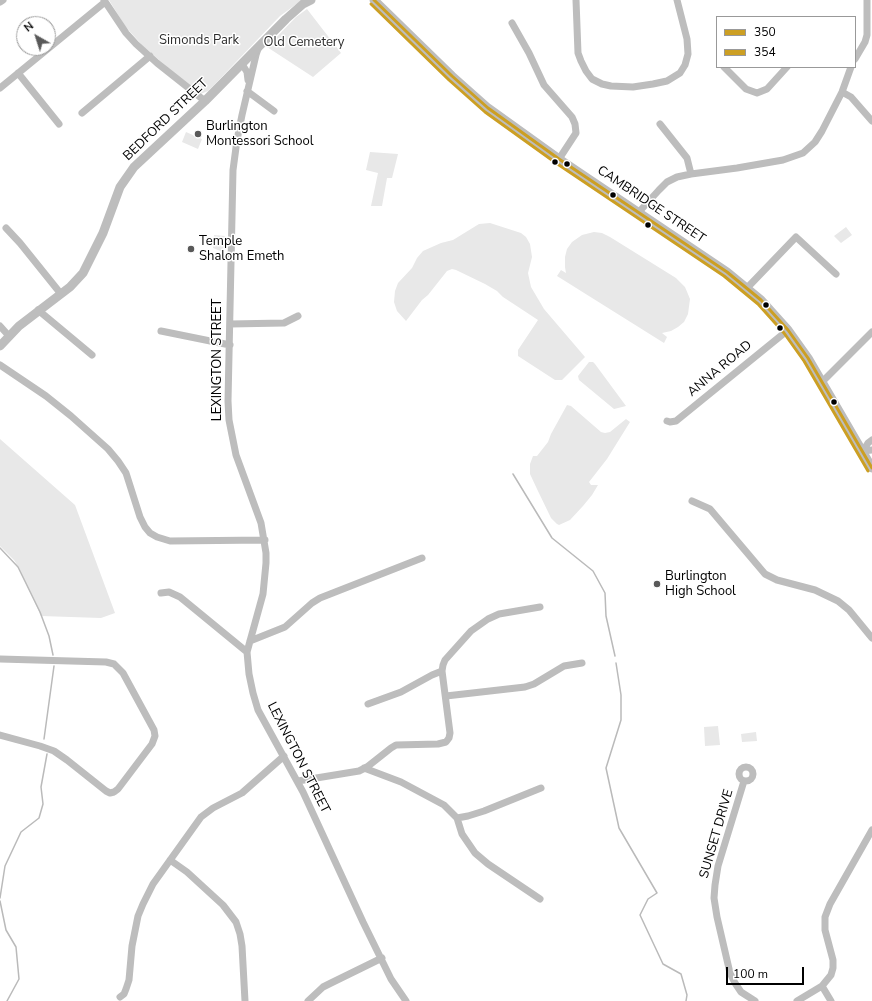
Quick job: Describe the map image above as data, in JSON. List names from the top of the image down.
{
  "streets": {
    "main road": ["BEDFORD STREET", "CAMBRIDGE STREET"],
    "street": ["LEXINGTON STREET", "ANNA ROAD", "SUNSET DRIVE"]
  },
  "crossings": [
    ["BEDFORD STREET", "LEXINGTON STREET"],
    ["CAMBRIDGE STREET", "ANNA ROAD"]
  ],
  "parks": ["Simonds Park", "Old Cemetery"],
  "places": ["Burlington Montessori School", "Temple Shalom Emeth", "Burlington High School"],
  "lines": ["transit line 350", "transit line 354"],
  "legend": ["350", "354"],
  "scale_bar": "100 m",
  "north": "top left"
}
